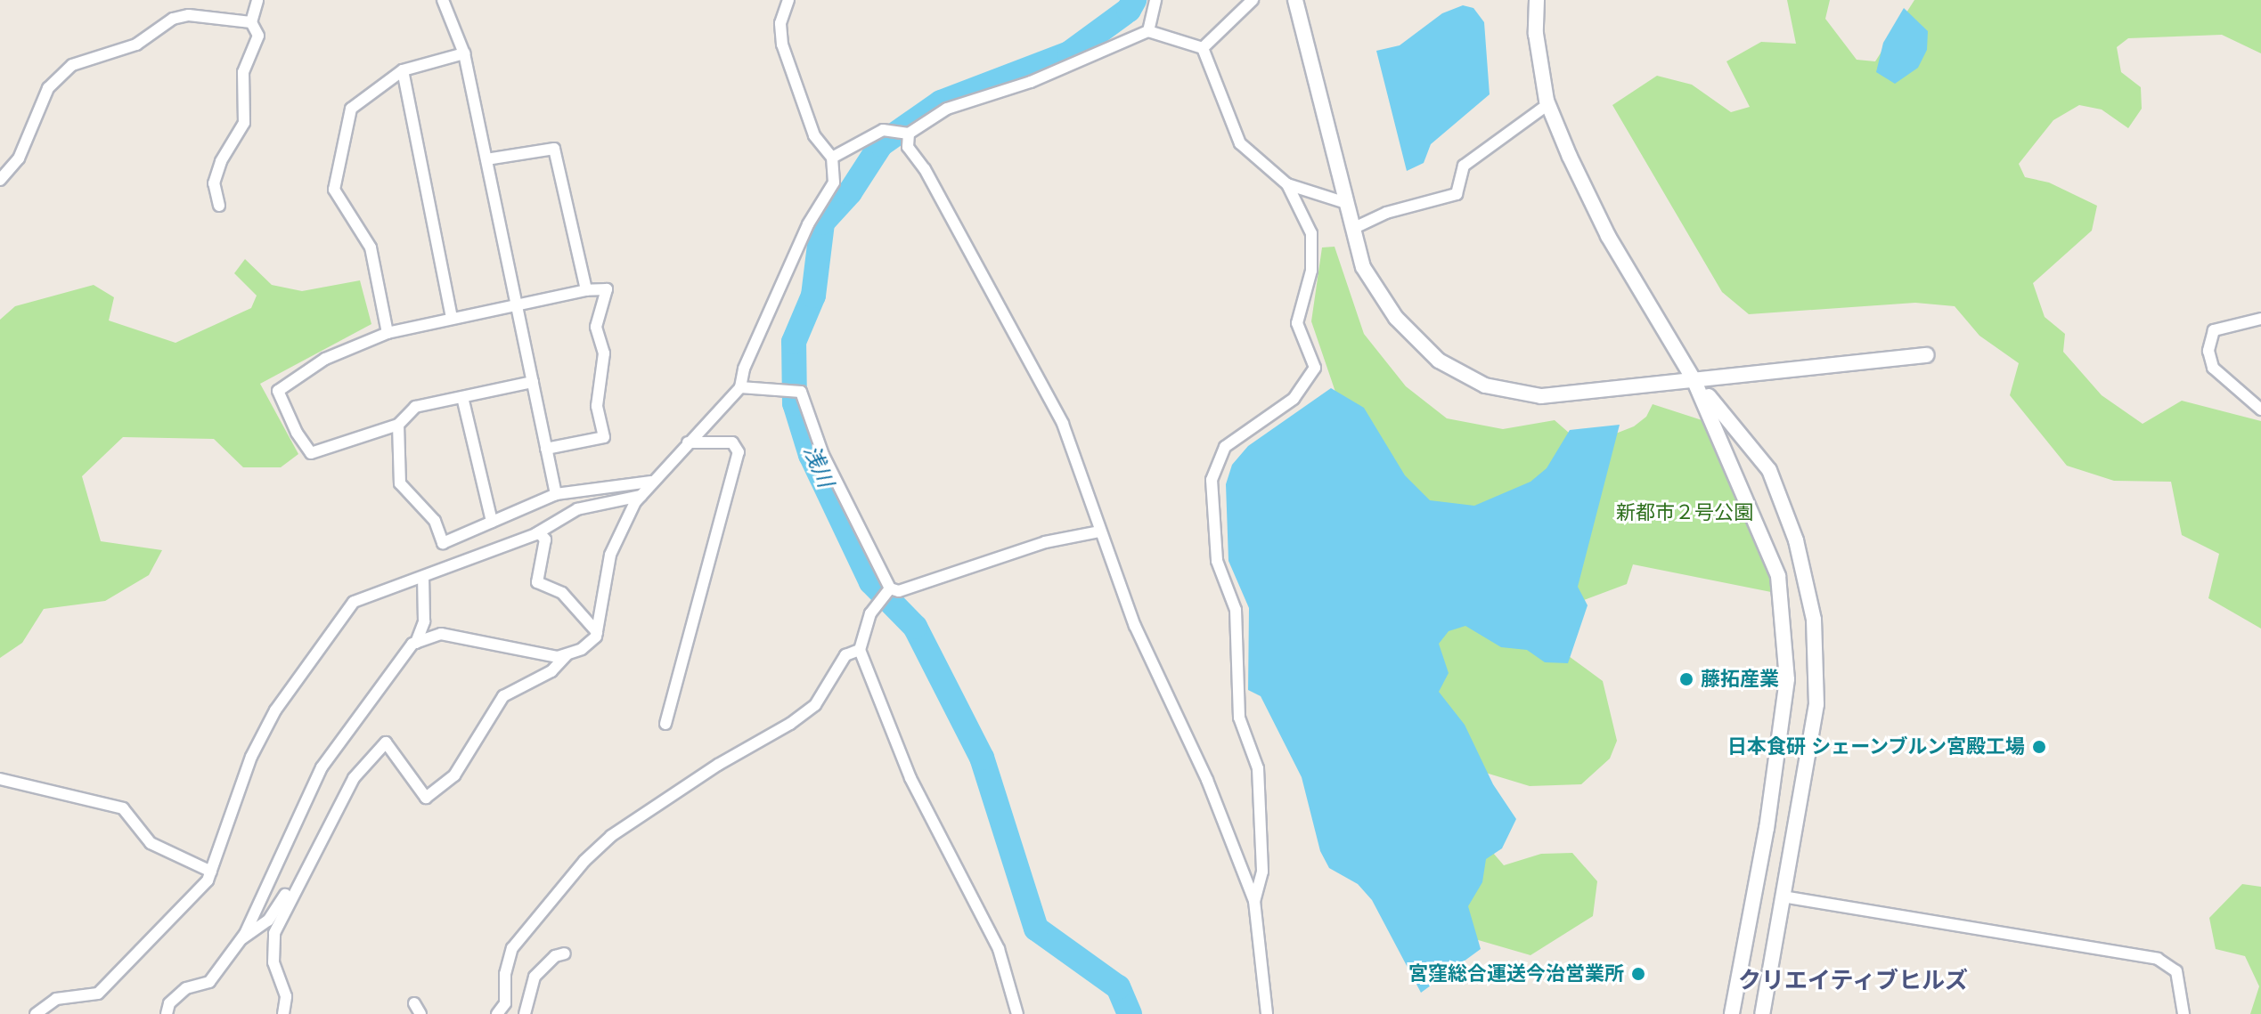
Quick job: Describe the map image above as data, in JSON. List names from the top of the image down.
{
  "districts": ["クリエイティブヒルズ"],
  "water": ["浅川"],
  "parks": ["新都市２号公園"],
  "places": ["藤拓産業", "日本食研 シェーンブルン宮殿工場", "宮窪総合運送今治営業所"]
}
